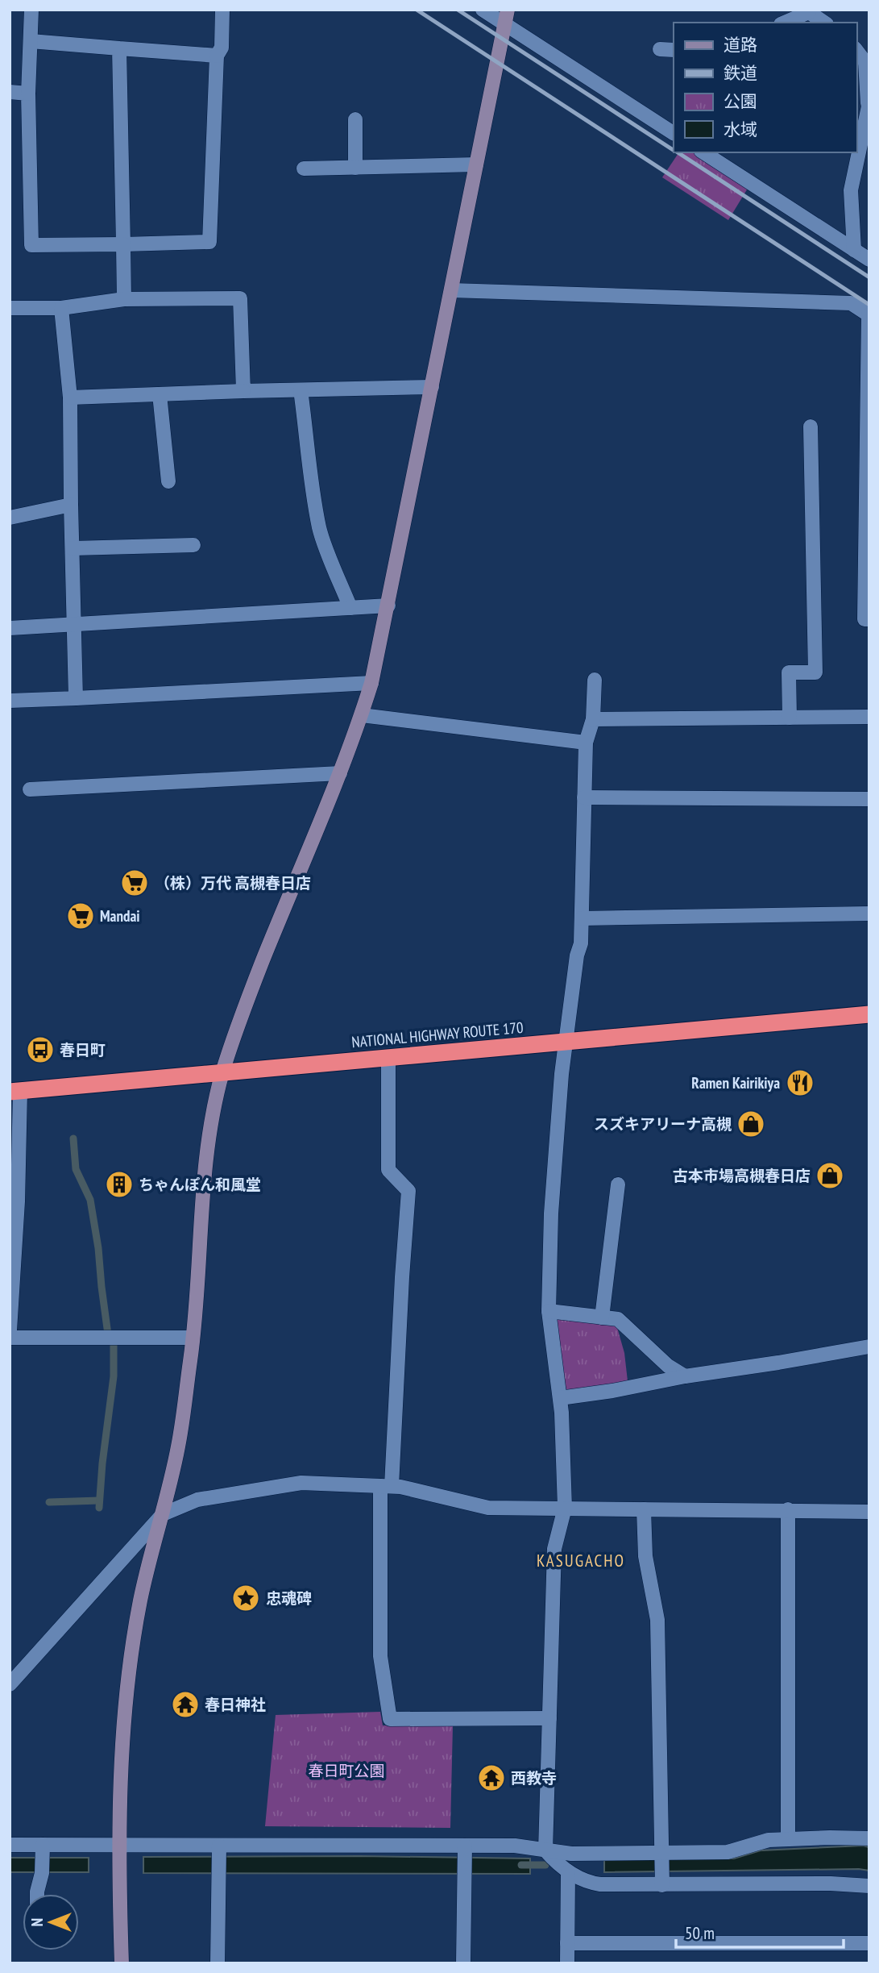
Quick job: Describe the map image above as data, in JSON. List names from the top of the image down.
{
  "streets": {
    "highway": ["NATIONAL HIGHWAY ROUTE 170"]
  },
  "districts": ["KASUGACHO"],
  "parks": ["春日町公園"],
  "places": {
    "supermarket": ["（株）万代 高槻春日店", "Mandai"],
    "bus stop": ["春日町"],
    "restaurant": ["Ramen Kairikiya"],
    "shop": ["スズキアリーナ高槻", "古本市場高槻春日店"],
    "building": ["ちゃんぽん和風堂"],
    "place": ["忠魂碑"],
    "temple": ["春日神社", "西教寺"]
  },
  "legend": [
    "道路",
    "鉄道",
    "公園",
    "水域"
  ],
  "scale_bar": "50 m",
  "north": "left"
}
